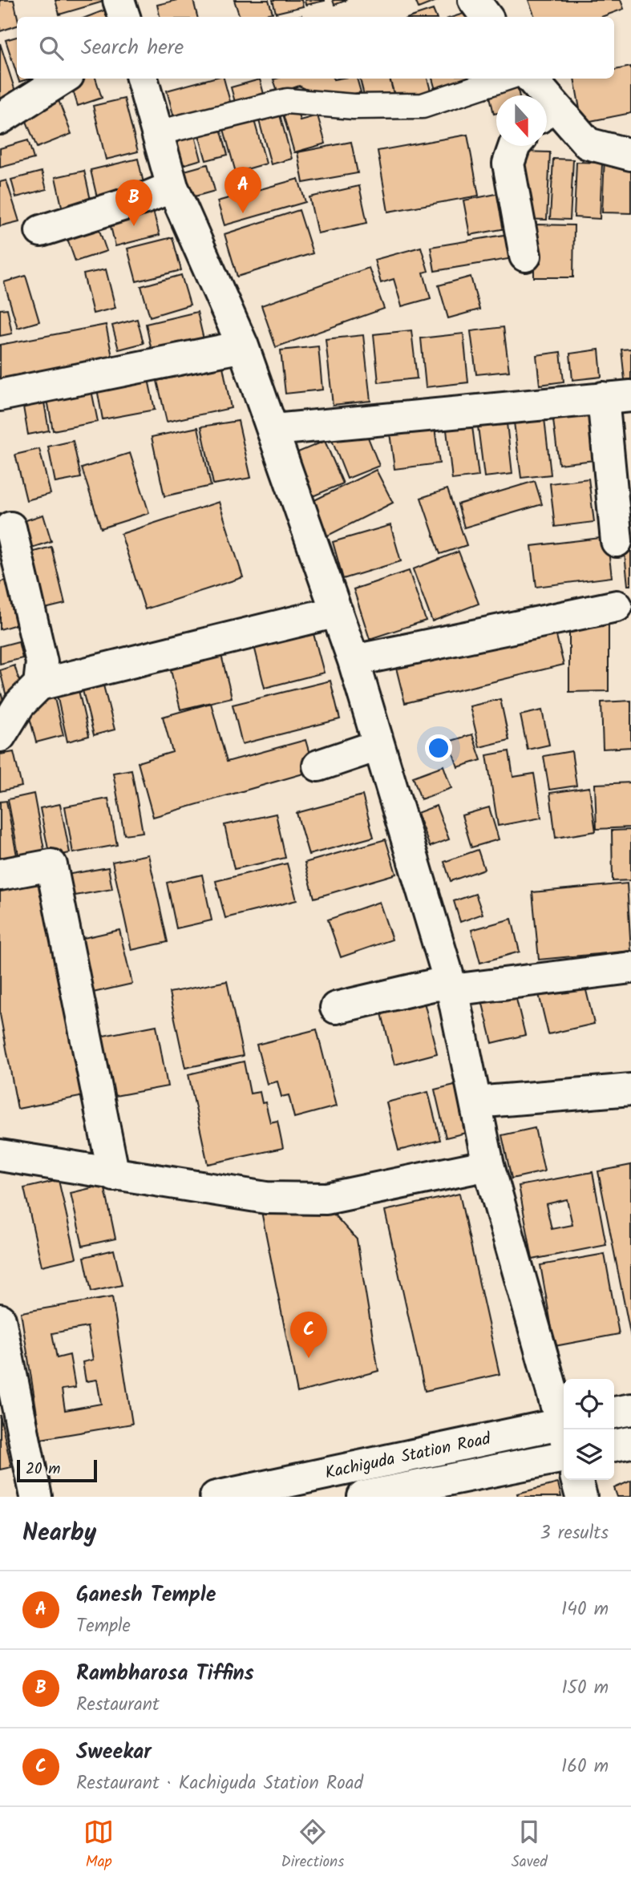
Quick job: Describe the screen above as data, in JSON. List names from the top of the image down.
{
  "streets": {
    "street": ["Kachiguda Station Road"]
  },
  "scale_bar": "20 m",
  "north": "bottom",
  "page": {
    "search": "Search here",
    "pins": ["A", "B", "C"],
    "scale": "20 m",
    "heading": ["Nearby", "3 results"],
    "list": [
      {
        "mark": "A",
        "name": "Ganesh Temple",
        "note": "Temple",
        "value": "140 m"
      },
      {
        "mark": "B",
        "name": "Rambharosa Tiffins",
        "note": "Restaurant",
        "value": "150 m"
      },
      {
        "mark": "C",
        "name": "Sweekar",
        "note": "Restaurant · Kachiguda Station Road",
        "value": "160 m"
      }
    ],
    "nav": ["Map", "Directions", "Saved"]
  }
}
